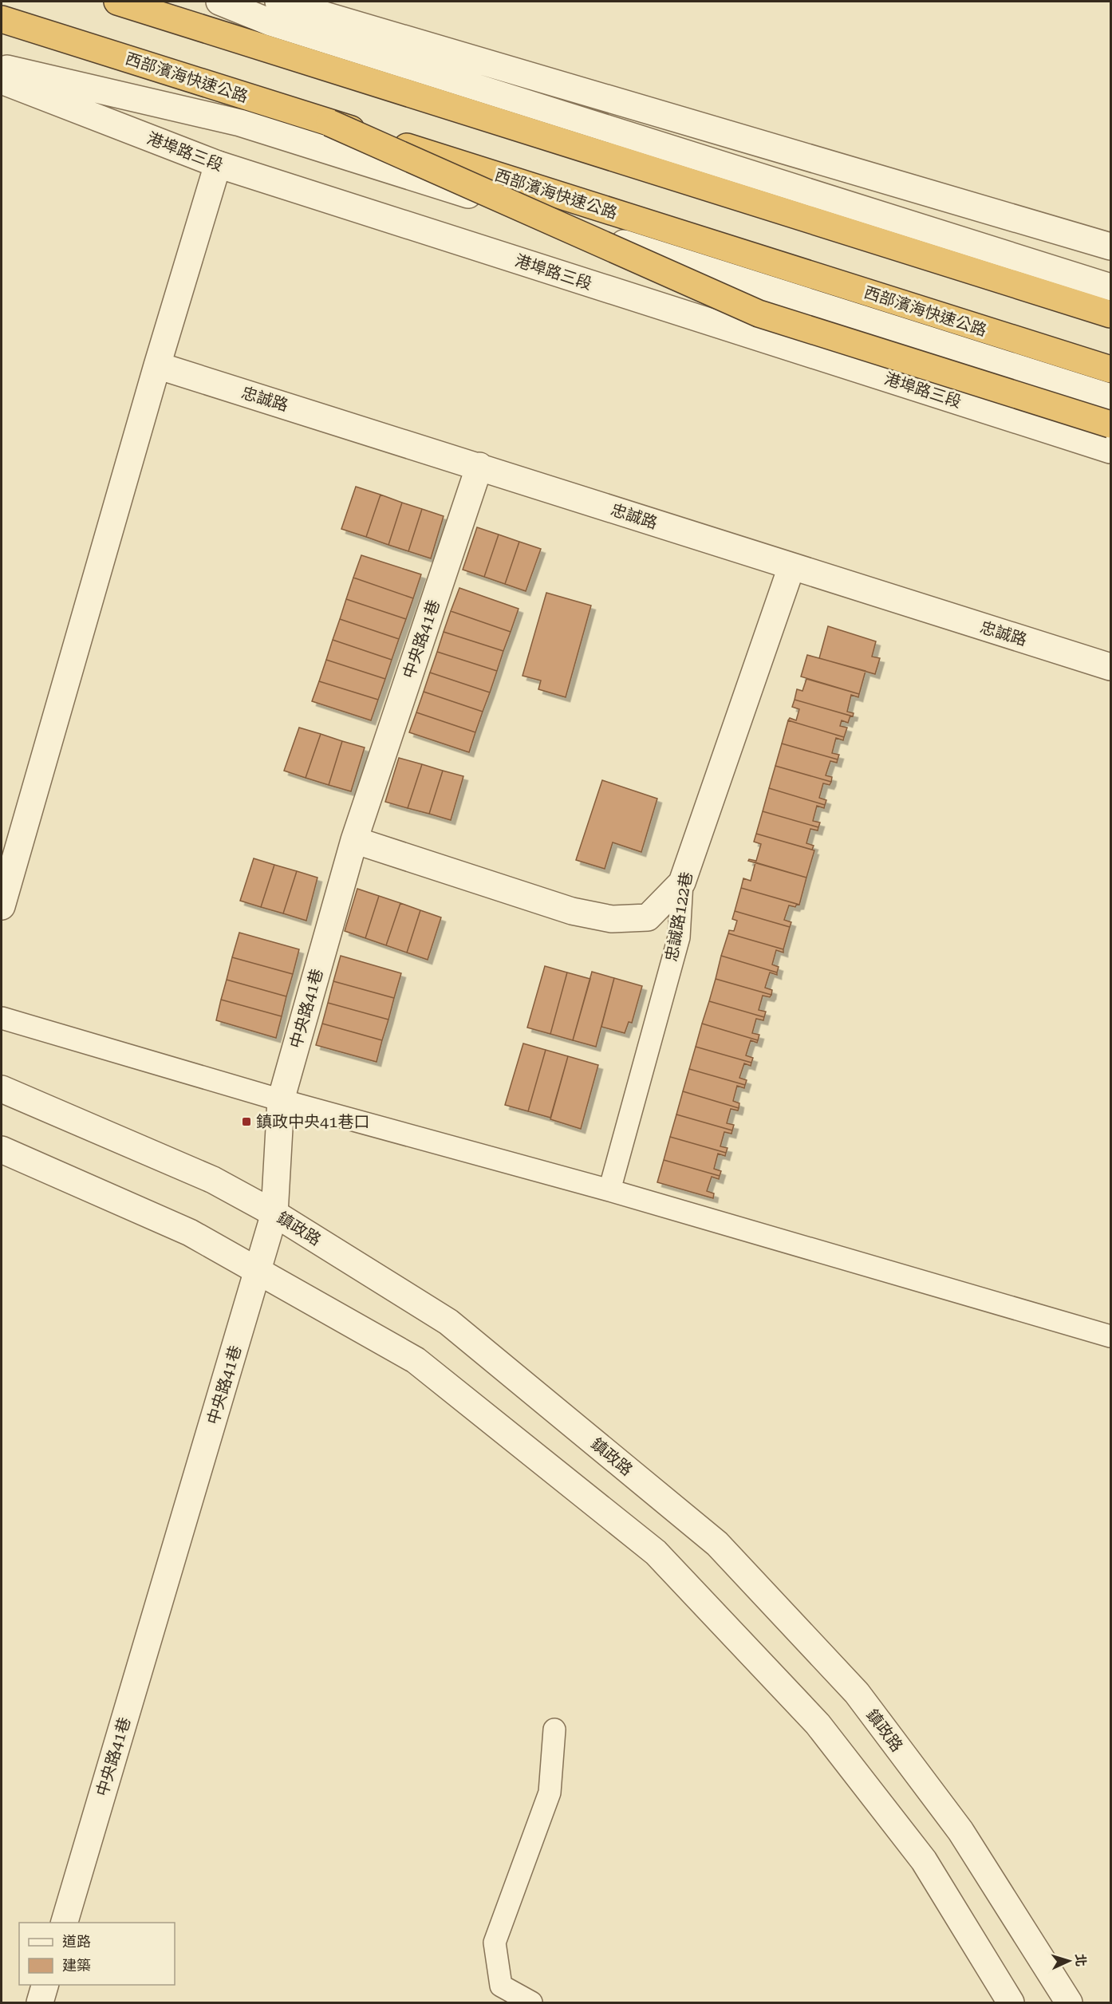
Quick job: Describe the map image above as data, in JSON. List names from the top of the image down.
{
  "streets": {
    "highway": ["西部濱海快速公路"],
    "street": [
      "港埠路三段",
      "忠誠路",
      "中央路41巷",
      "忠誠路122巷",
      "鎮政路"
    ]
  },
  "crossings": [
    ["忠誠路", "中央路41巷"],
    ["忠誠路", "忠誠路122巷"],
    ["中央路41巷", "鎮政路"]
  ],
  "places": {
    "transit": ["鎮政中央41巷口"]
  },
  "legend": ["道路", "建築"],
  "north": "right"
}
